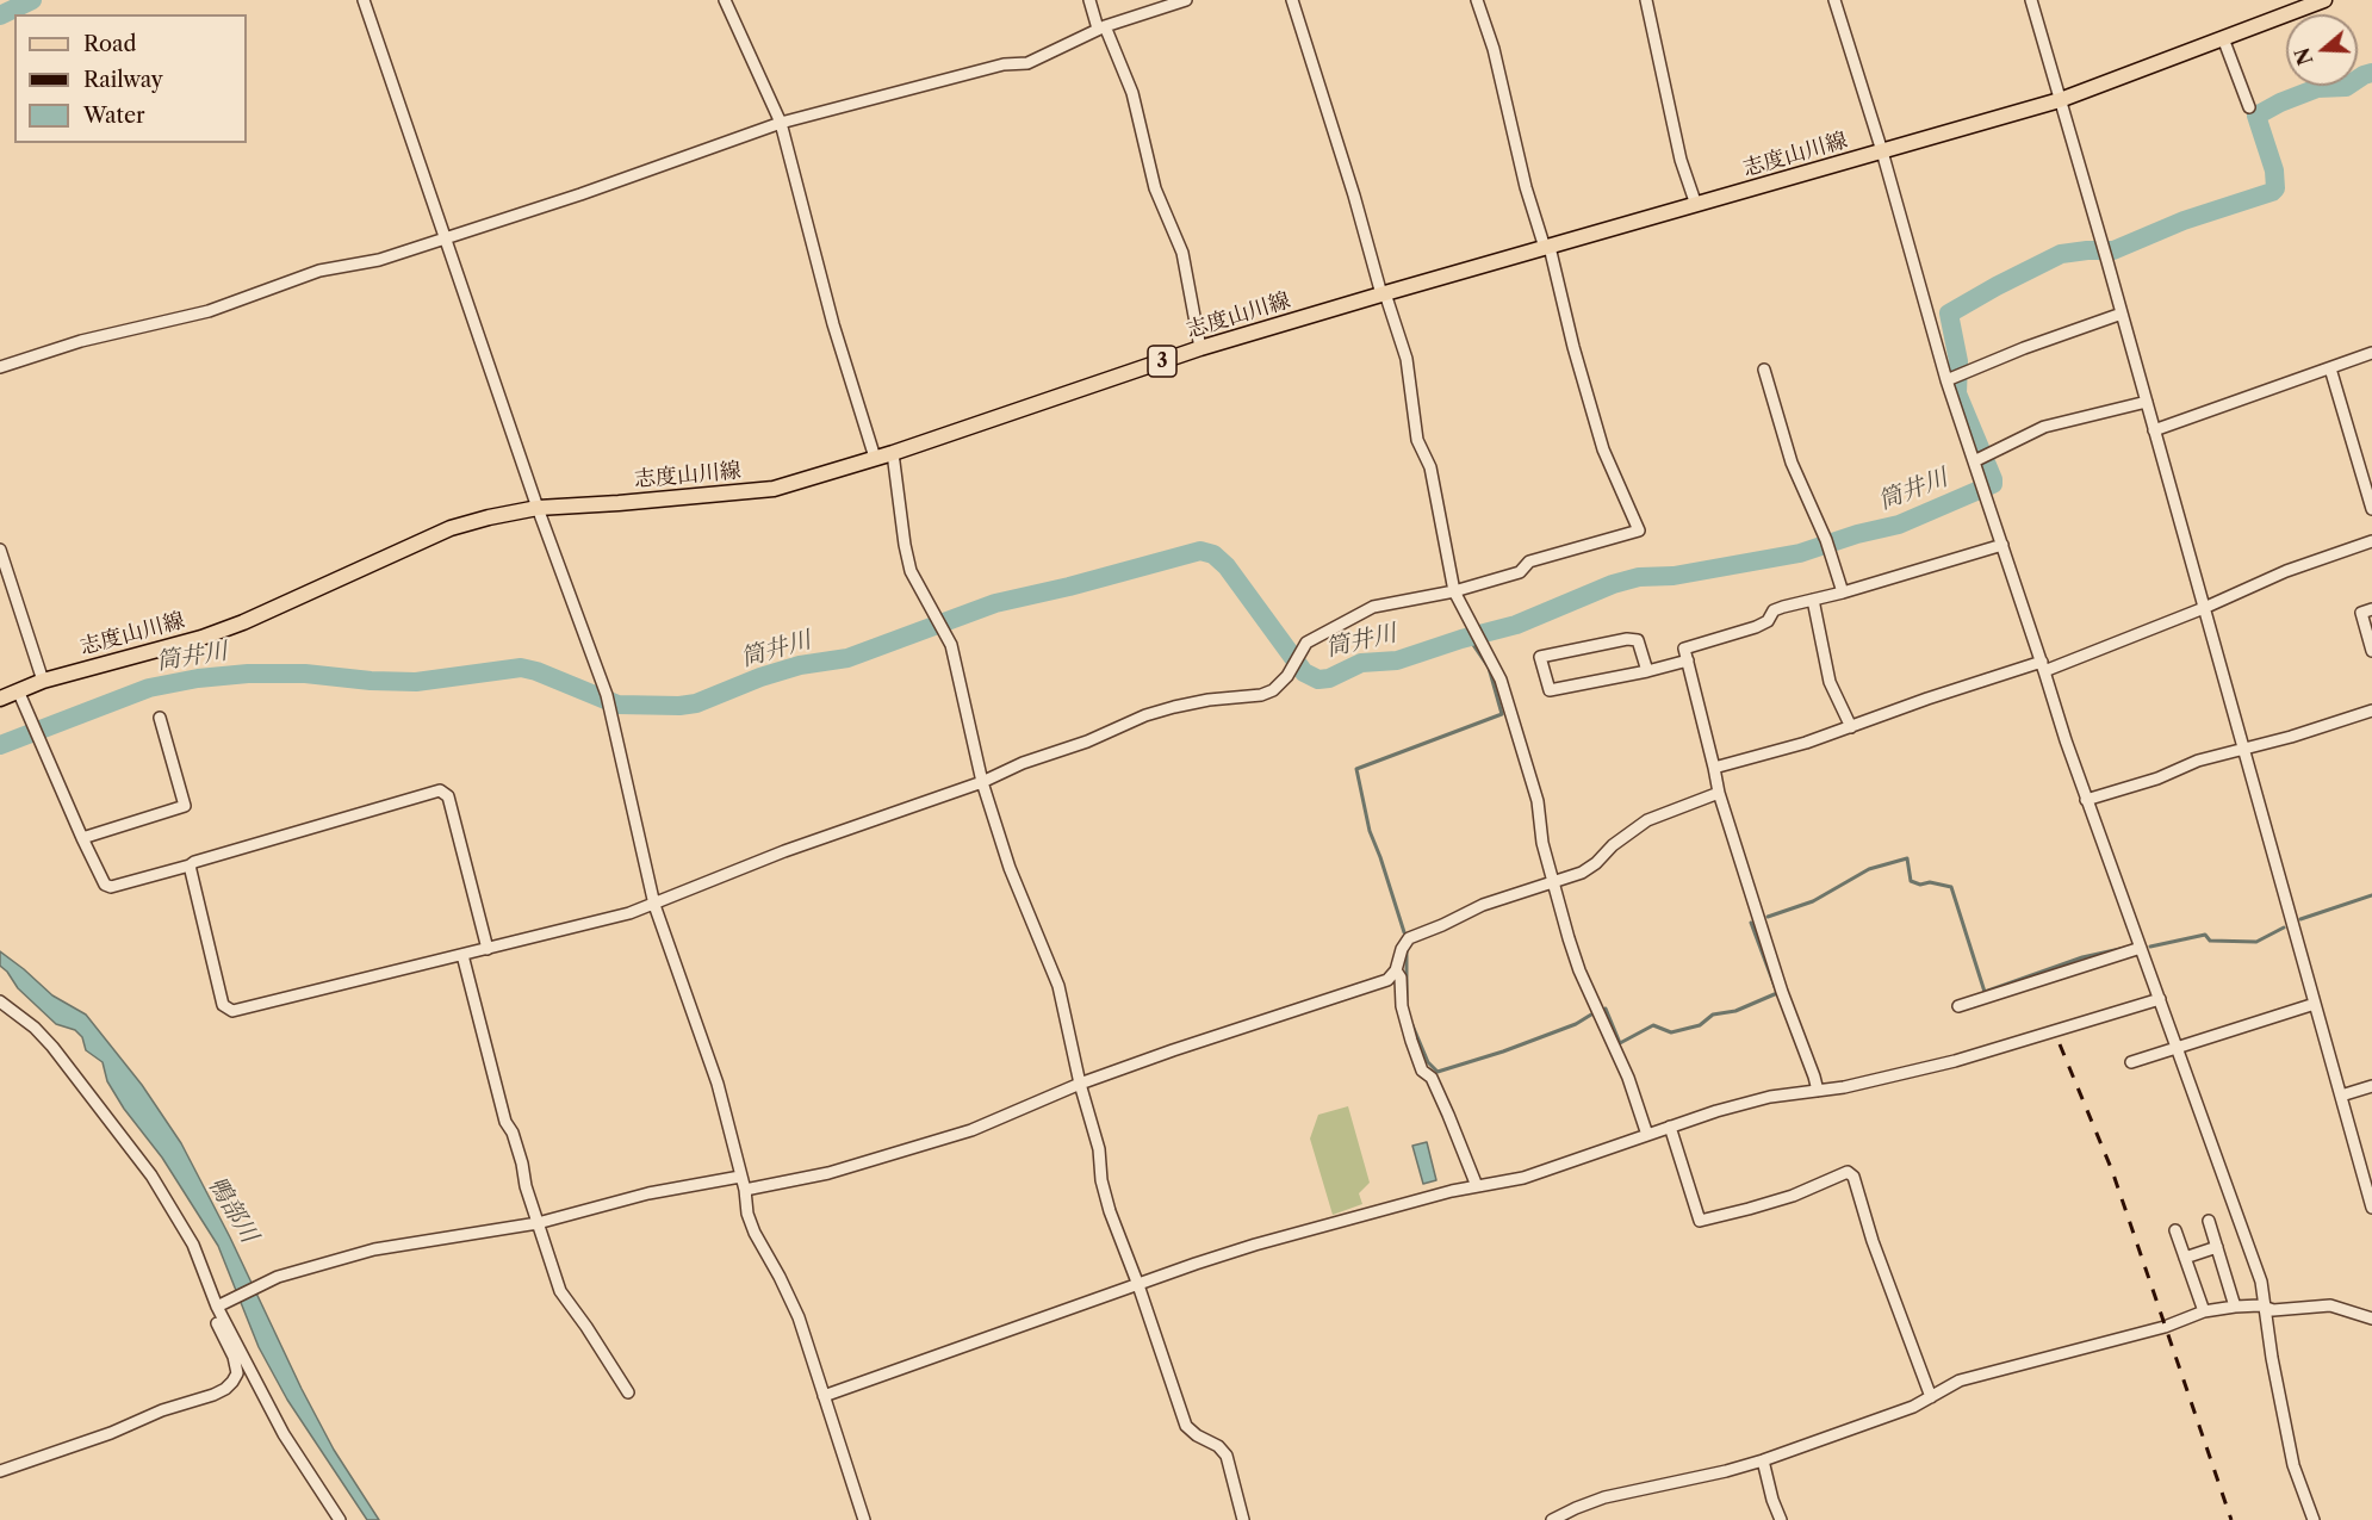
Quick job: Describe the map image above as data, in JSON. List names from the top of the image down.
{
  "streets": {
    "main road": ["志度山川線", "3"]
  },
  "water": ["筒井川", "鴨部川"],
  "legend": ["Road", "Railway", "Water"],
  "north": "left"
}
